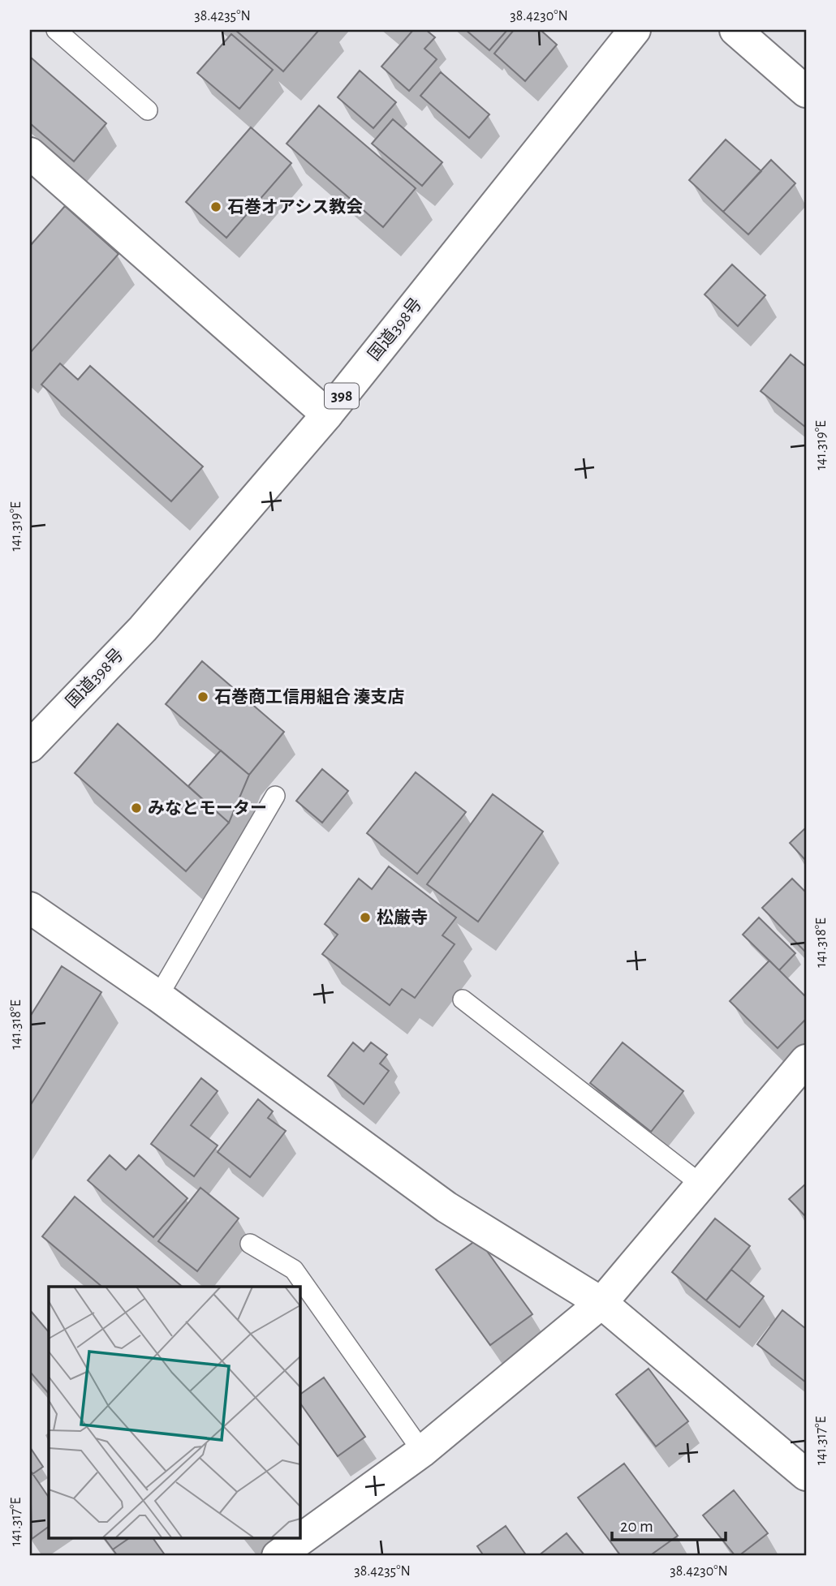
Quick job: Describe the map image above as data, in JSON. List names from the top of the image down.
{
  "streets": {
    "main road": ["国道398号", "398"]
  },
  "places": [
    "石巻オアシス教会",
    "石巻商工信用組合 湊支店",
    "みなとモーター",
    "松厳寺"
  ],
  "scale_bar": "20 m",
  "coordinates": [
    "38.4235°N",
    "38.4230°N",
    "141.319°E",
    "141.318°E",
    "141.317°E"
  ]
}
